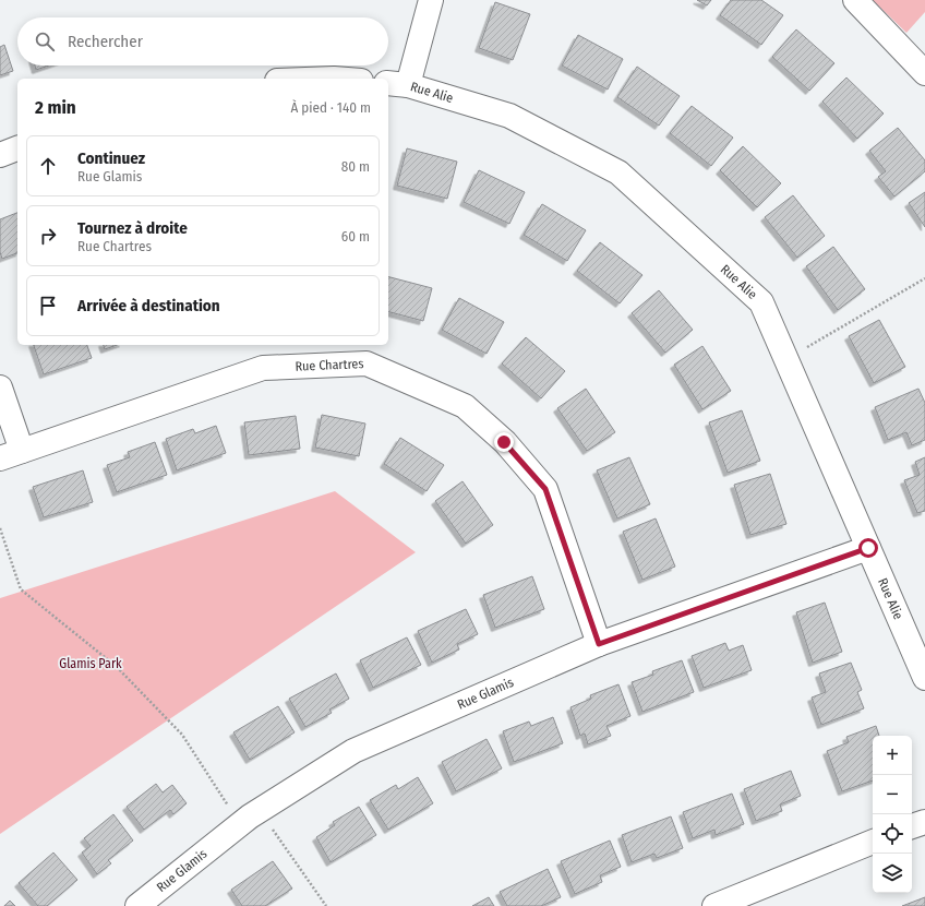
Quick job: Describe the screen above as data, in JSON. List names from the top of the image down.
{
  "streets": {
    "street": ["Rue Alie", "Rue Chartres", "Rue Glamis"]
  },
  "crossings": [
    ["Rue Alie", "Rue Glamis"],
    ["Rue Chartres", "Rue Glamis"]
  ],
  "parks": ["Glamis Park"],
  "page": {
    "search": "Rechercher",
    "heading": ["2 min", "À pied · 140 m"],
    "list": [
      ["Continuez", "Rue Glamis", "80 m"],
      ["Tournez à droite", "Rue Chartres", "60 m"],
      "Arrivée à destination"
    ],
    "map_buttons": ["+", "−"]
  }
}
